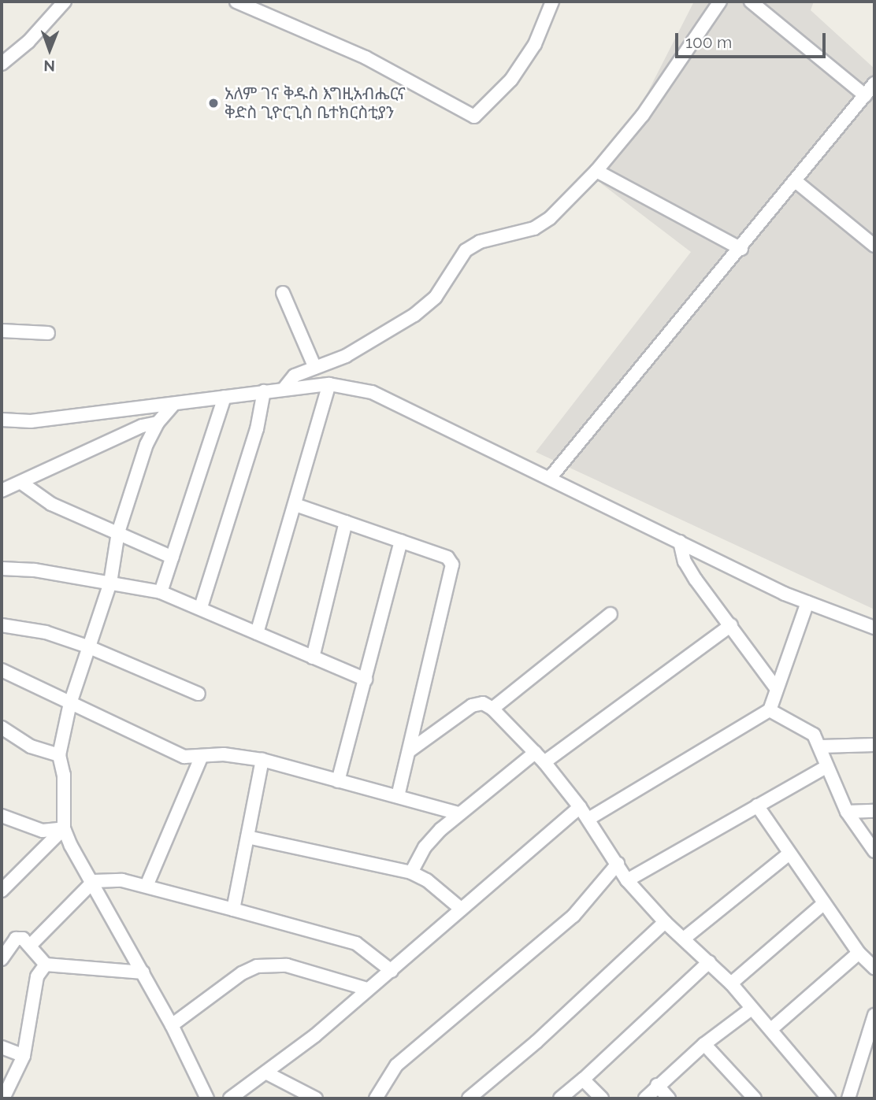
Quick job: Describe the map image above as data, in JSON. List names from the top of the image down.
{
  "places": ["አለም ገና ቅዱስ እግዚአብሔርና ቅድስ ጊዮርጊስ ቤተክርስቲያን"],
  "scale_bar": "100 m",
  "north": "bottom"
}
